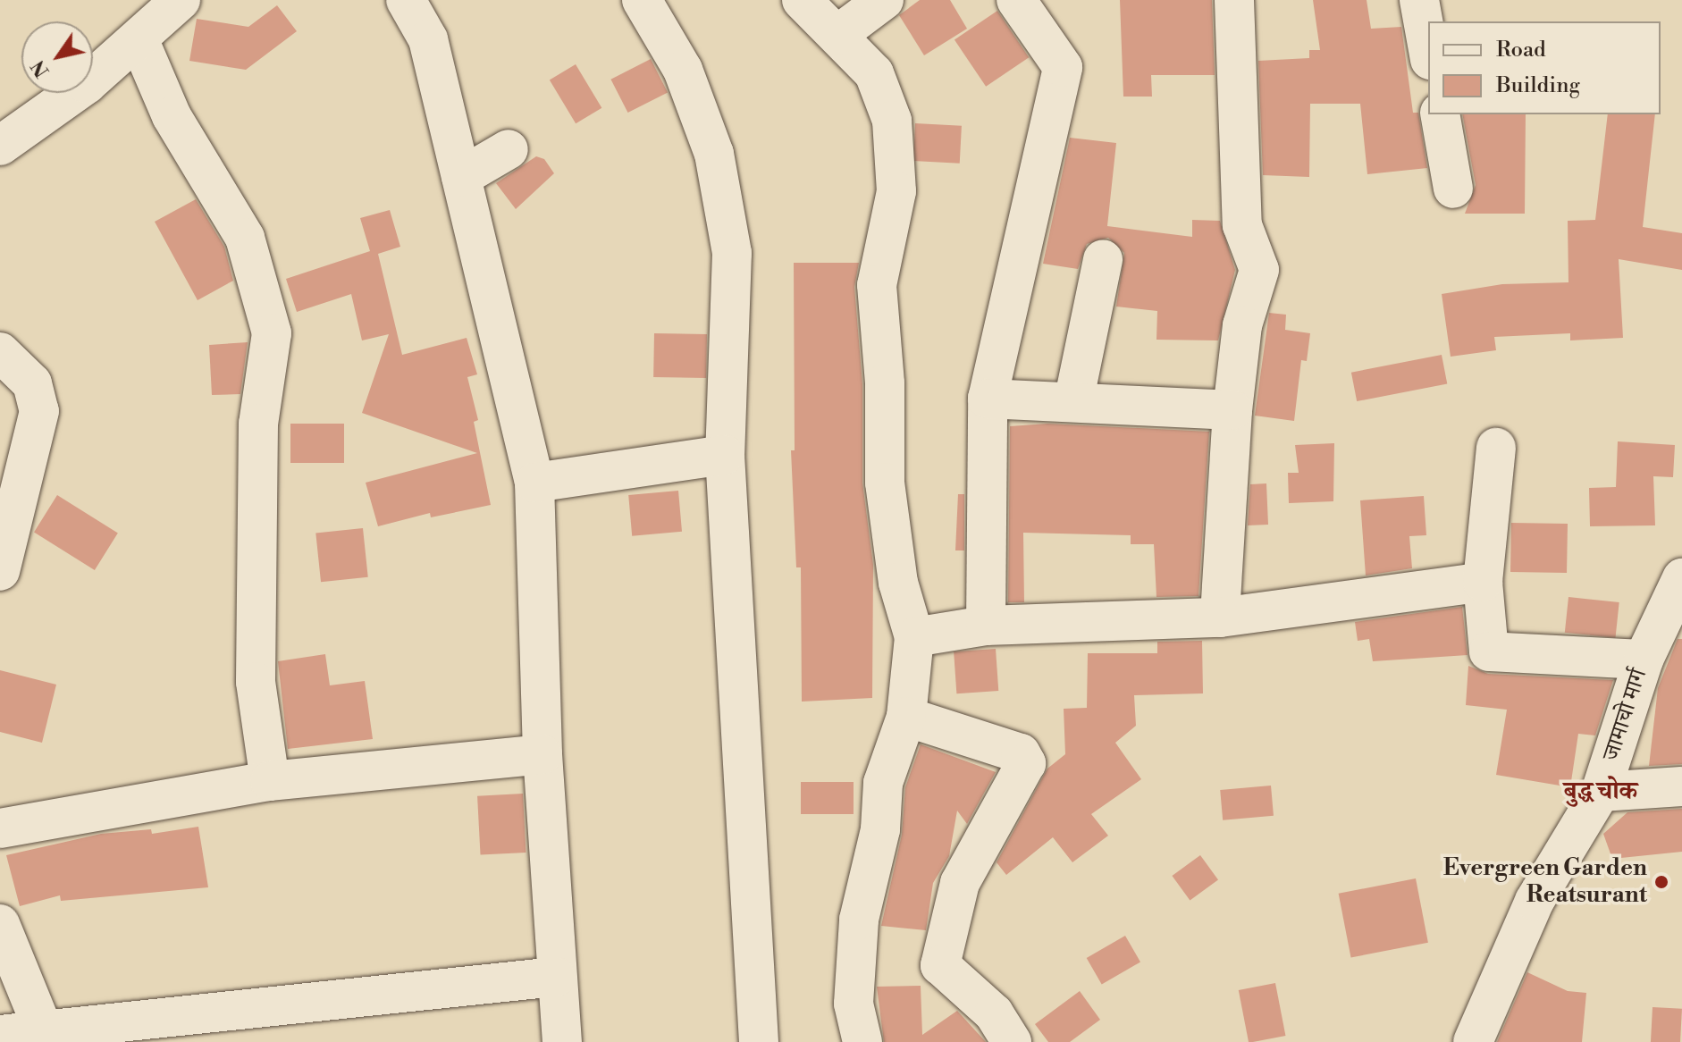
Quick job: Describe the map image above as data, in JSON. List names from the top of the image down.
{
  "streets": {
    "street": ["जामाचो मार्ग"]
  },
  "districts": ["बुद्ध चोक"],
  "places": ["Evergreen Garden Reatsurant"],
  "legend": ["Road", "Building"],
  "north": "bottom left"
}
